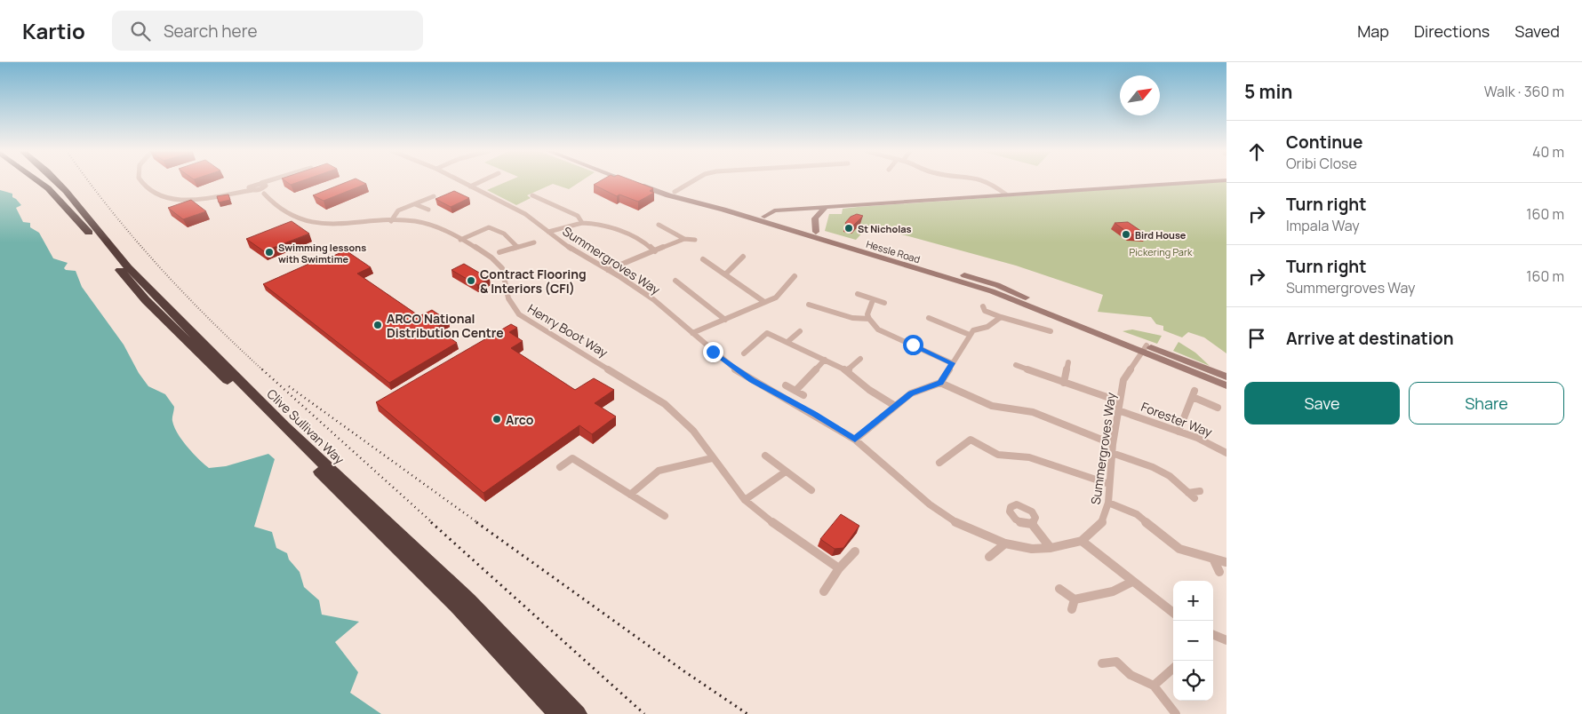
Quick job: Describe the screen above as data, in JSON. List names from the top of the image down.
{
  "streets": {
    "highway": ["Clive Sullivan Way"],
    "street": [
      "Hessle Road",
      "Summergroves Way",
      "Henry Boot Way",
      "Forester Way"
    ]
  },
  "crossings": [
    ["Hessle Road", "Summergroves Way"],
    ["Summergroves Way", "Forester Way"]
  ],
  "parks": ["Pickering Park"],
  "places": [
    "St Nicholas",
    "Bird House",
    "Swimming lessons with Swimtime",
    "Contract Flooring & Interiors (CFI)",
    "ARCO National Distribution Centre",
    "Arco"
  ],
  "north": "top right",
  "page": {
    "header": "Kartio",
    "search": "Search here",
    "nav": ["Map", "Directions", "Saved"],
    "heading": ["5 min", "Walk · 360 m"],
    "list": [
      ["Continue", "Oribi Close", "40 m"],
      ["Turn right", "Impala Way", "160 m"],
      ["Turn right", "Summergroves Way", "160 m"],
      "Arrive at destination"
    ],
    "buttons": ["Save", "Share"],
    "map_buttons": ["+", "−"]
  }
}
